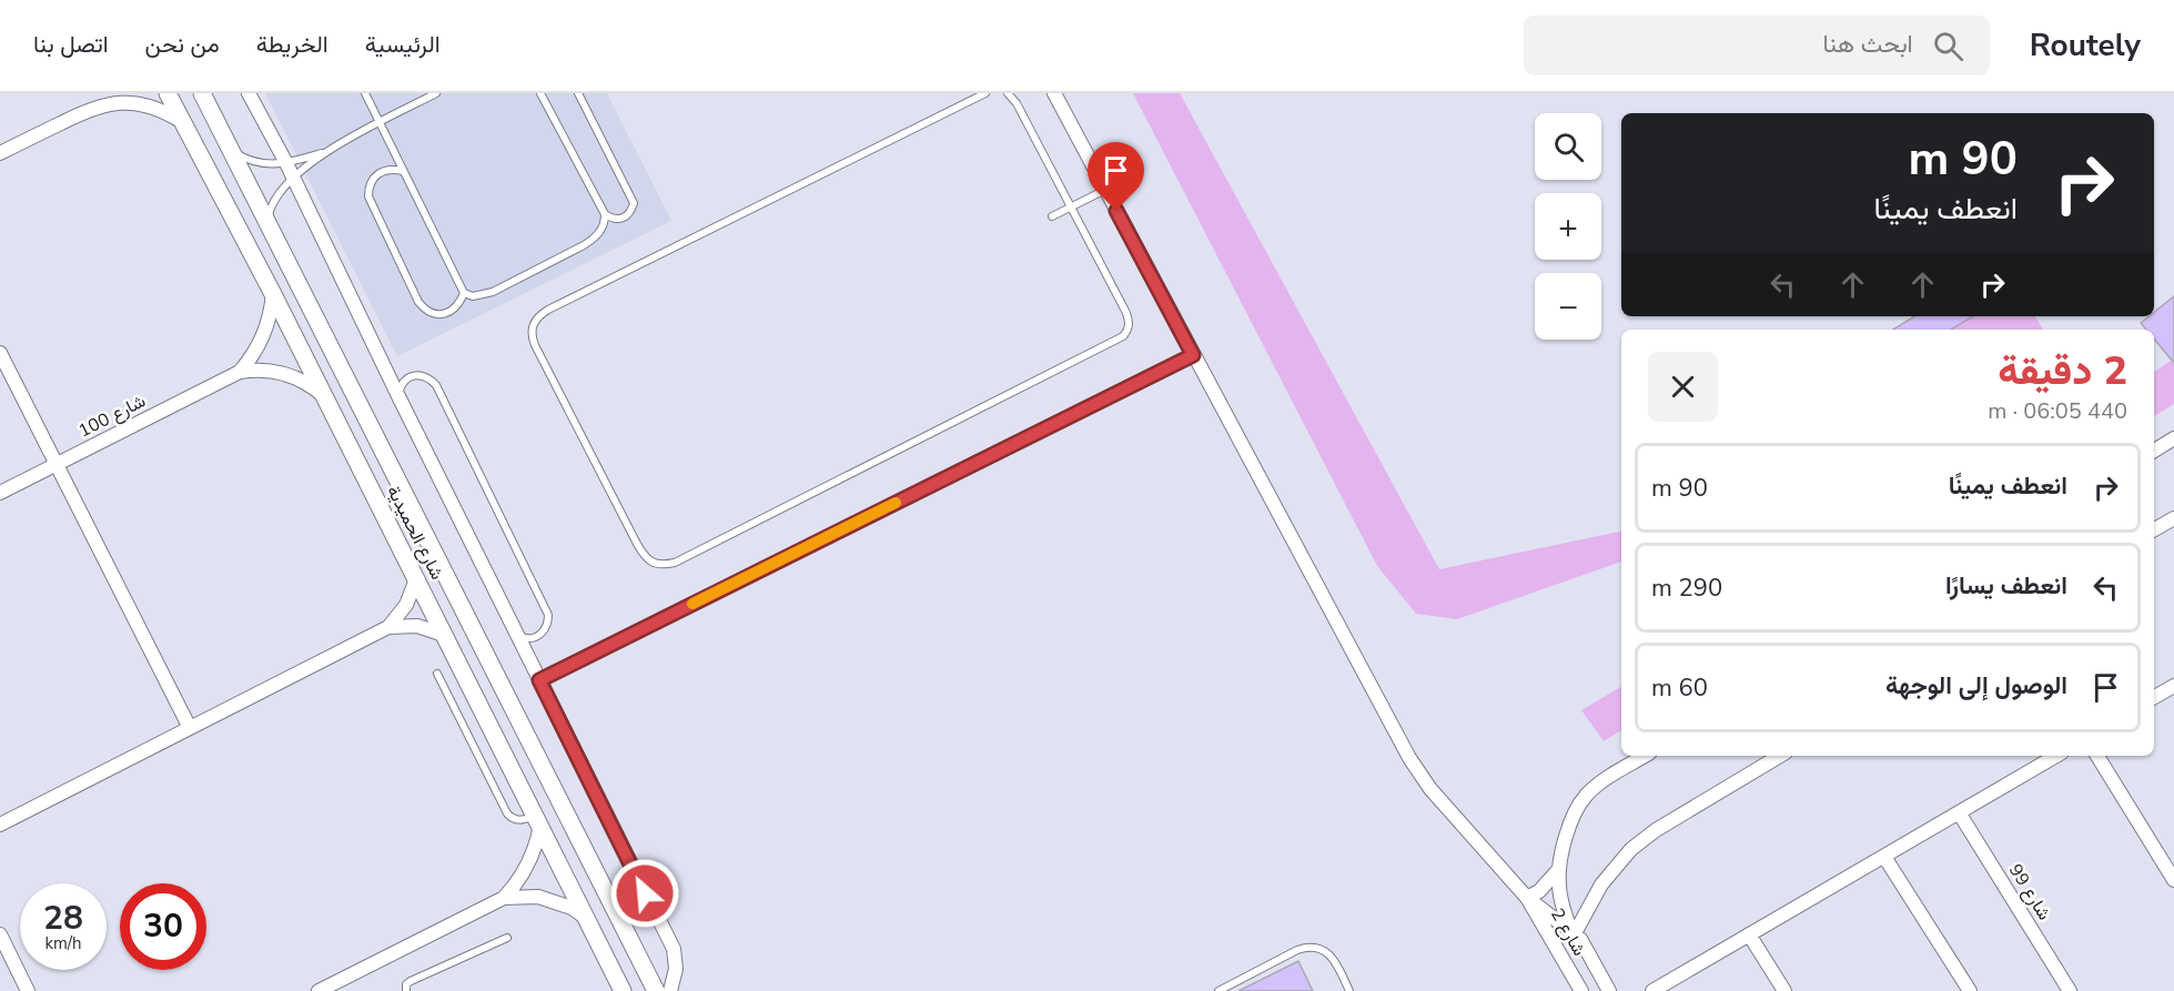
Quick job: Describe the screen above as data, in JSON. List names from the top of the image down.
{
  "streets": {
    "street": [
      "شارع 100",
      "شارع الحميدية",
      "شارع 99",
      "شارع 2"
    ]
  },
  "crossings": [
    ["شارع 100", "شارع الحميدية"]
  ],
  "page": {
    "header": "Routely",
    "search": "ابحث هنا",
    "nav": [
      "الرئيسية",
      "الخريطة",
      "من نحن",
      "اتصل بنا"
    ],
    "map_buttons": ["+", "−"],
    "turn": ["90 m", "انعطف يمينًا"],
    "heading": ["2 دقيقة", "440 m · 06:05"],
    "list": [
      {
        "name": "انعطف يمينًا",
        "value": "90 m"
      },
      {
        "name": "انعطف يسارًا",
        "value": "290 m"
      },
      {
        "name": "الوصول إلى الوجهة",
        "value": "60 m"
      }
    ],
    "speed": "28 km/h",
    "limit": "30"
  }
}
